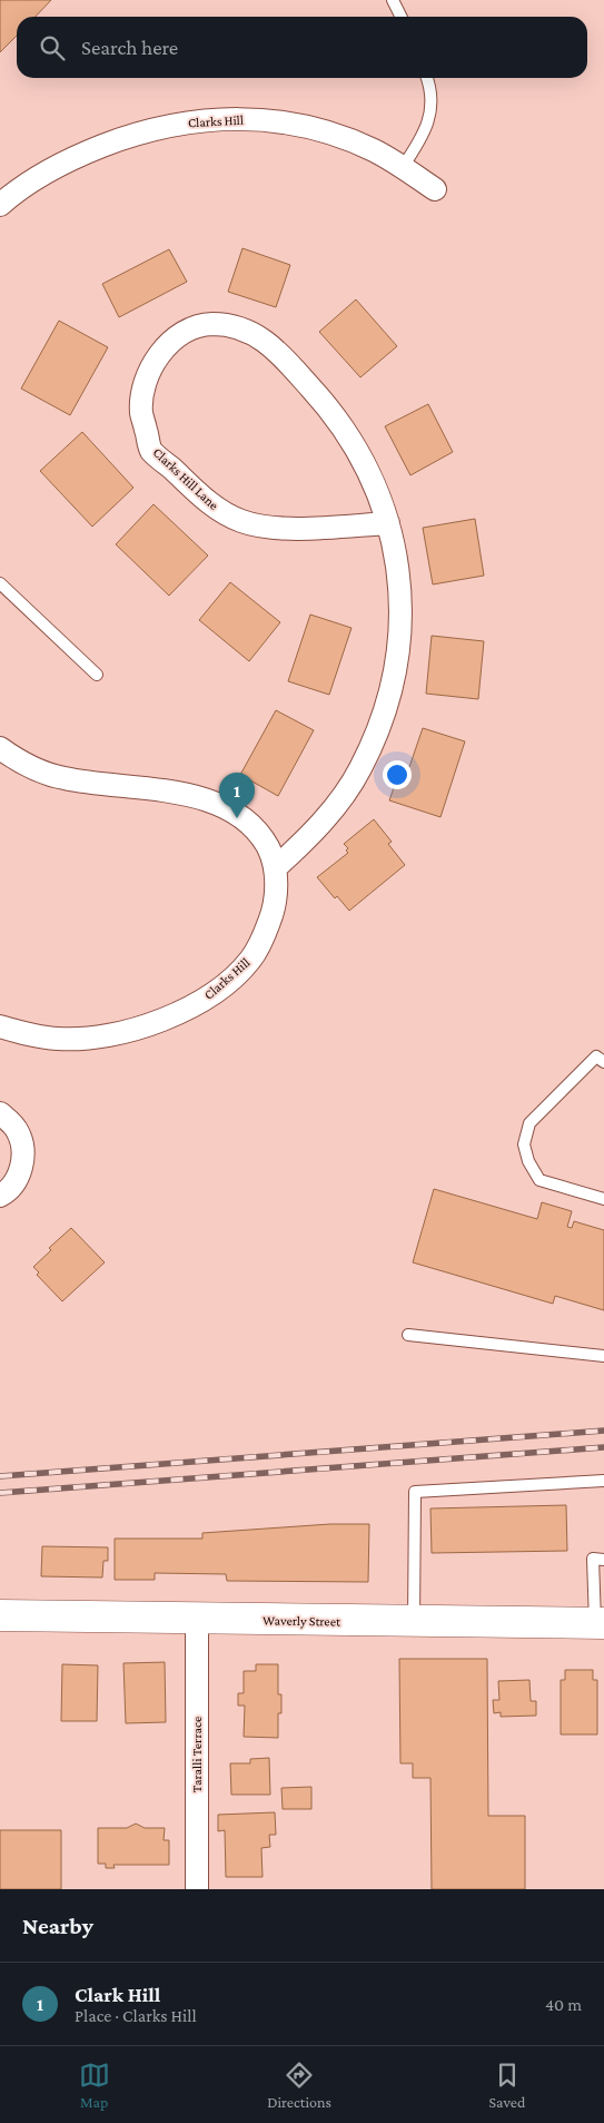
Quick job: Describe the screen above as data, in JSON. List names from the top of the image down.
{
  "streets": {
    "main road": ["Waverly Street"],
    "street": ["Clarks Hill", "Clarks Hill Lane", "Taralli Terrace"]
  },
  "crossings": [
    ["Clarks Hill", "Clarks Hill Lane"],
    ["Waverly Street", "Taralli Terrace"]
  ],
  "page": {
    "search": "Search here",
    "pins": "1",
    "heading": "Nearby",
    "list": [
      {
        "mark": "1",
        "name": "Clark Hill",
        "note": "Place · Clarks Hill",
        "value": "40 m"
      }
    ],
    "nav": ["Map", "Directions", "Saved"]
  }
}
